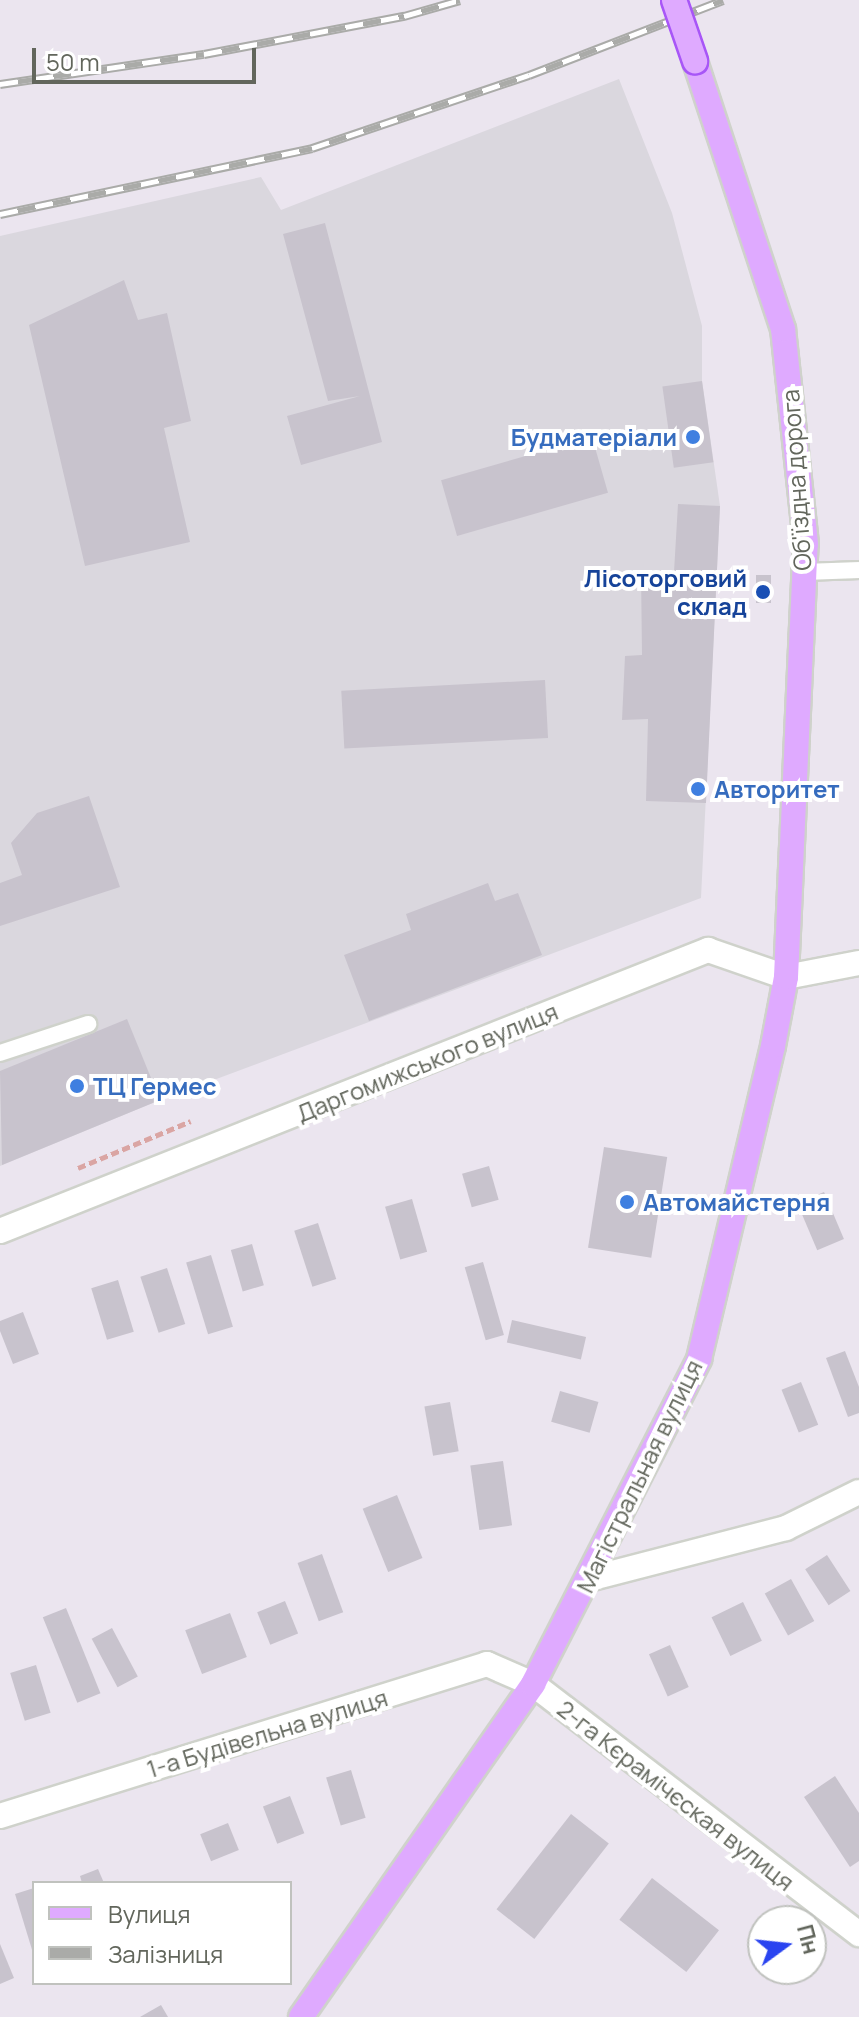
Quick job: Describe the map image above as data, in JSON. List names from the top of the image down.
{
  "streets": {
    "main road": ["Об'їздна дорога", "Магістральная вулиця"],
    "street": ["Даргомижського вулиця", "1-а Будівельна вулиця", "2-га Кєрамічєская вулиця"]
  },
  "crossings": [
    ["Об'їздна дорога", "Даргомижського вулиця"],
    ["Об'їздна дорога", "Магістральная вулиця"],
    ["Даргомижського вулиця", "Магістральная вулиця"],
    ["Магістральная вулиця", "1-а Будівельна вулиця"],
    ["Магістральная вулиця", "2-га Кєрамічєская вулиця"],
    ["1-а Будівельна вулиця", "2-га Кєрамічєская вулиця"]
  ],
  "places": [
    "Будматеріали",
    "Лісоторговий склад",
    "Авторитет",
    "ТЦ Гермес",
    "Автомайстерня"
  ],
  "legend": ["Вулиця", "Залізниця"],
  "scale_bar": "50 m",
  "north": "right"
}
